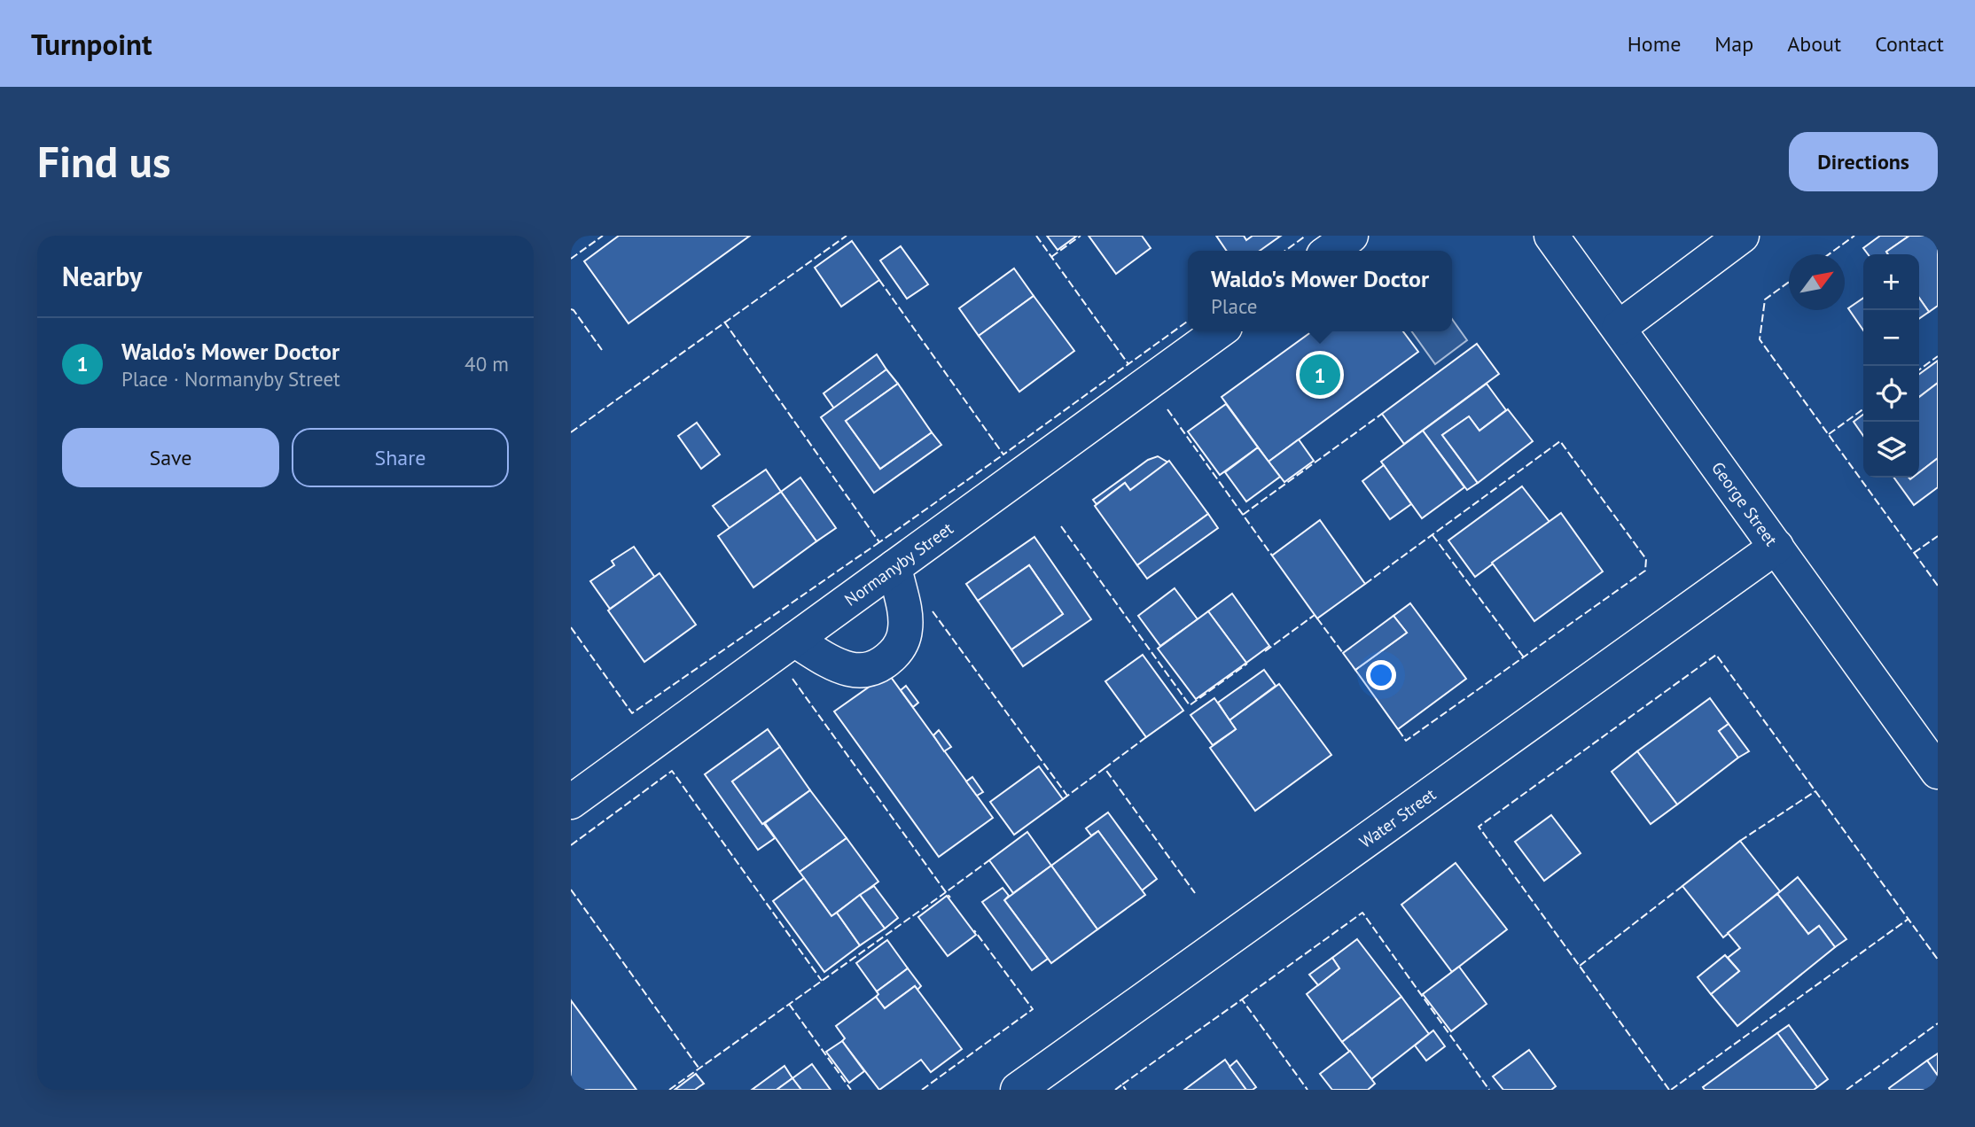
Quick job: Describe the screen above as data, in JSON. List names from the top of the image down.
{
  "streets": {
    "street": ["George Street", "Normanyby Street", "Water Street"]
  },
  "crossings": [
    ["George Street", "Water Street"]
  ],
  "north": "top right",
  "page": {
    "header": "Turnpoint",
    "nav": [
      "Home",
      "Map",
      "About",
      "Contact"
    ],
    "buttons": [
      "Directions",
      ["Save", "Share"]
    ],
    "title": "Find us",
    "heading": "Nearby",
    "popup": ["Waldo's Mower Doctor", "Place"],
    "map_buttons": ["+", "−"],
    "list": [
      {
        "mark": "1",
        "name": "Waldo's Mower Doctor",
        "note": "Place · Normanyby Street",
        "value": "40 m"
      }
    ],
    "pins": "1"
  }
}
